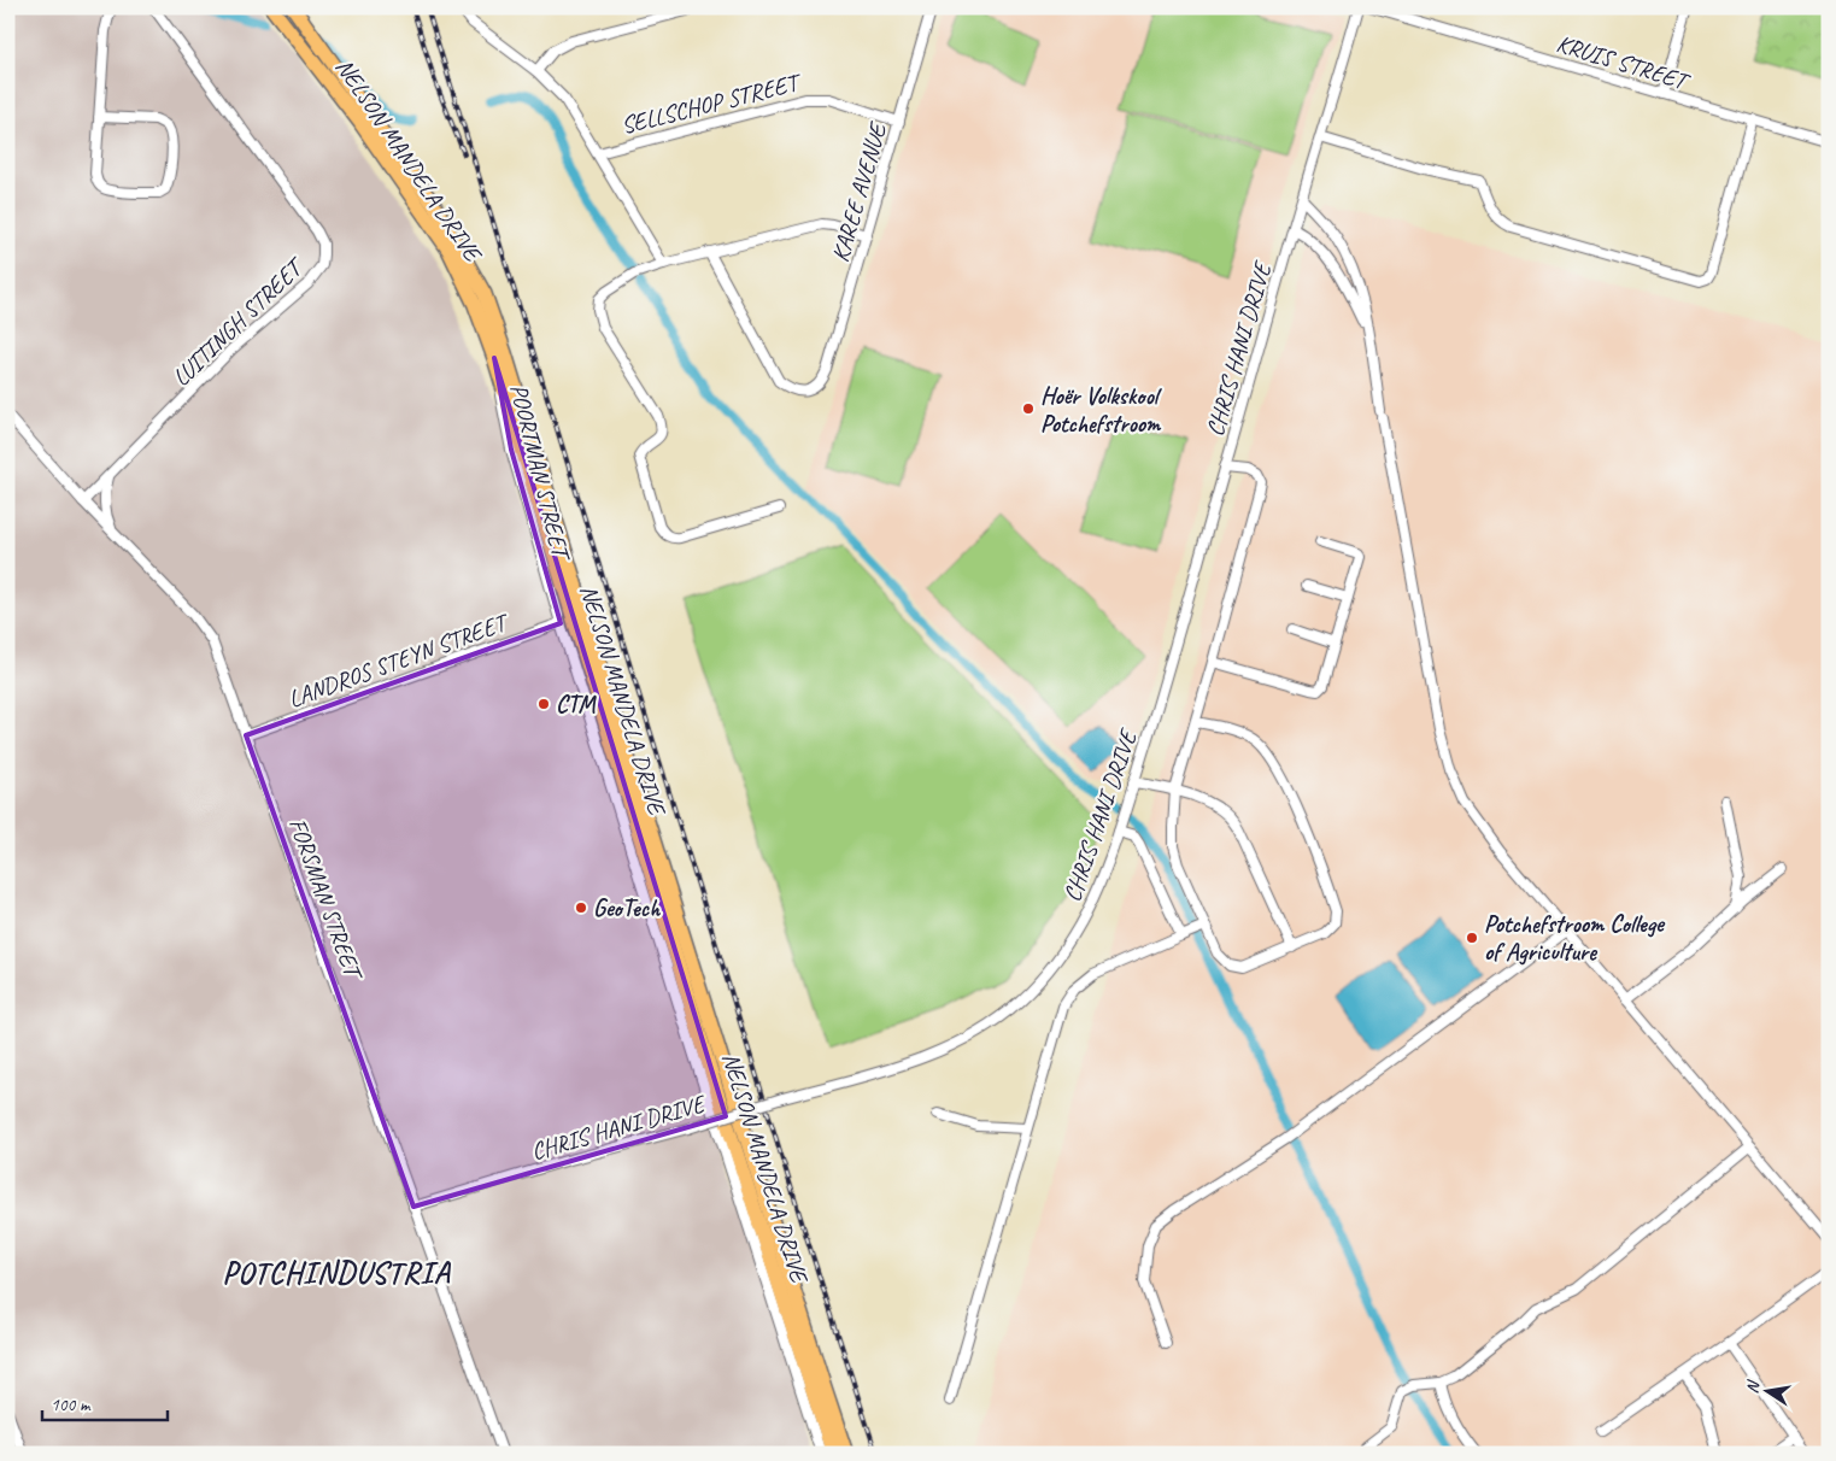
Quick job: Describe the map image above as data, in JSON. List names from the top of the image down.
{
  "streets": {
    "highway": ["NELSON MANDELA DRIVE"],
    "street": [
      "KRUIS STREET",
      "SELLSCHOP STREET",
      "KAREE AVENUE",
      "LUITINGH STREET",
      "CHRIS HANI DRIVE",
      "POORTMAN STREET",
      "LANDROS STEYN STREET",
      "FORSMAN STREET"
    ]
  },
  "crossings": [
    ["SELLSCHOP STREET", "KAREE AVENUE"],
    ["NELSON MANDELA DRIVE", "POORTMAN STREET"],
    ["LUITINGH STREET", "FORSMAN STREET"],
    ["CHRIS HANI DRIVE", "FORSMAN STREET"],
    ["POORTMAN STREET", "LANDROS STEYN STREET"],
    ["LANDROS STEYN STREET", "FORSMAN STREET"]
  ],
  "districts": ["POTCHINDUSTRIA"],
  "places": [
    "Hoër Volkskool Potchefstroom",
    "CTM",
    "GeoTech",
    "Potchefstroom College of Agriculture"
  ],
  "scale_bar": "100 m",
  "north": "left"
}
